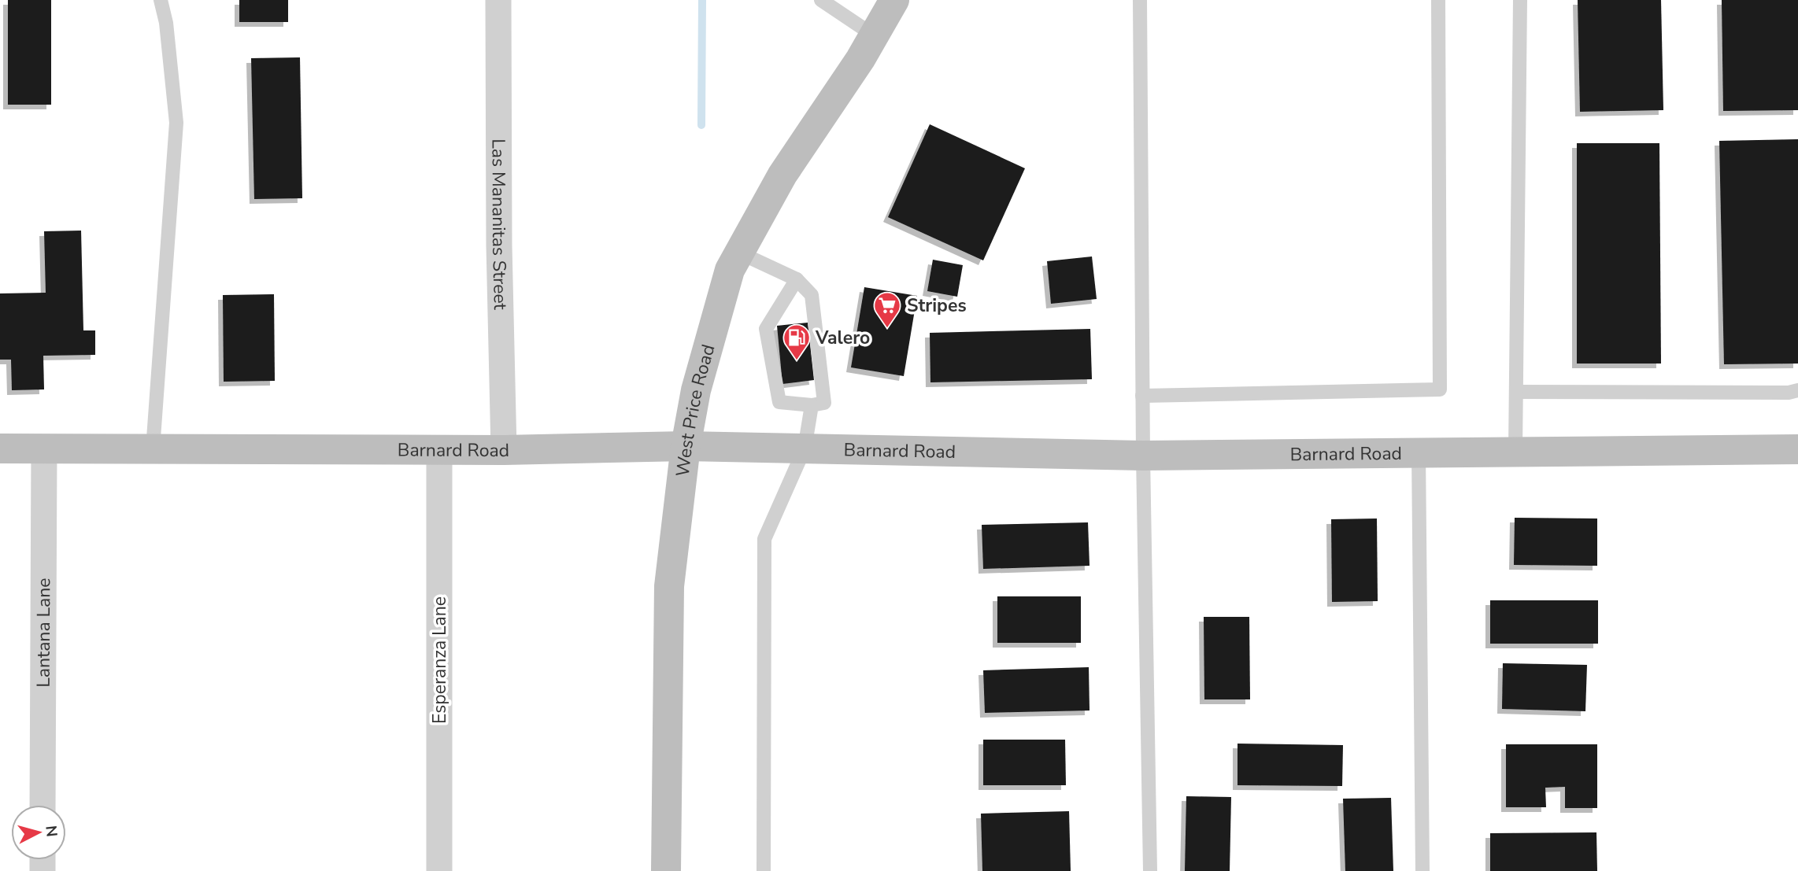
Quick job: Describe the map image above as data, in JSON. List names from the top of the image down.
{
  "streets": {
    "street": [
      "Las Mananitas Street",
      "West Price Road",
      "Barnard Road",
      "Lantana Lane",
      "Esperanza Lane"
    ]
  },
  "crossings": [
    ["Las Mananitas Street", "Barnard Road"],
    ["West Price Road", "Barnard Road"],
    ["Barnard Road", "Lantana Lane"],
    ["Barnard Road", "Esperanza Lane"]
  ],
  "places": {
    "supermarket": ["Stripes"],
    "fuel station": ["Valero"]
  },
  "north": "right"
}
